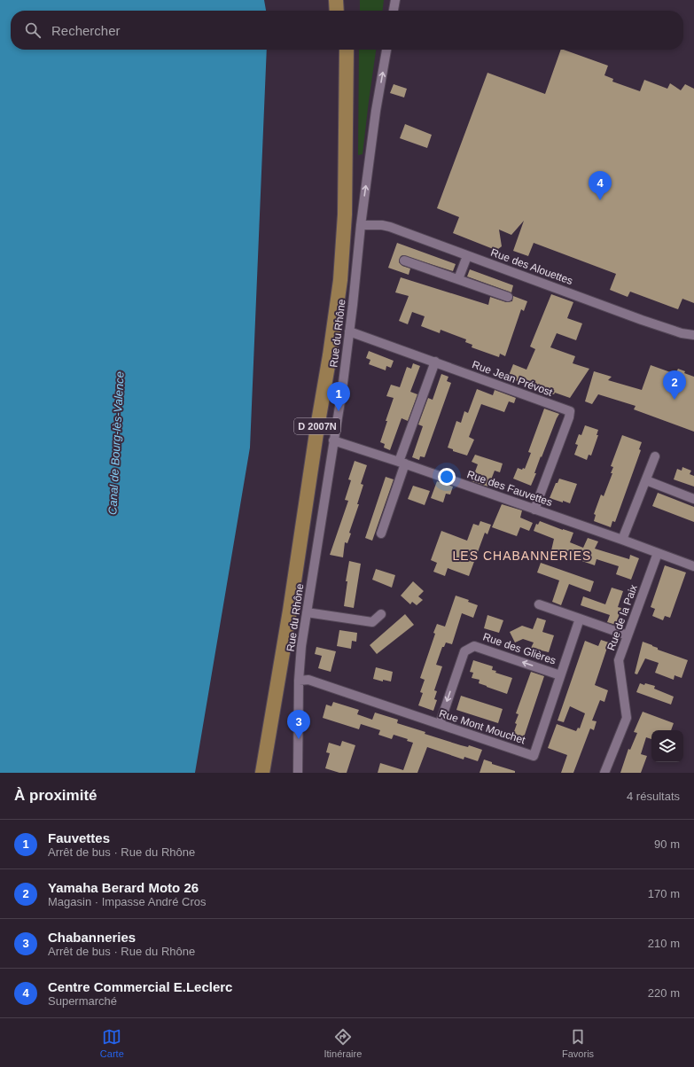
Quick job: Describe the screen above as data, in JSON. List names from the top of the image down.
{
  "streets": {
    "main road": ["D 2007N"],
    "street": [
      "Rue des Alouettes",
      "Rue du Rhône",
      "Rue Jean Prévost",
      "Rue des Fauvettes",
      "Rue de la Paix",
      "Rue des Glières",
      "Rue Mont Mouchet"
    ]
  },
  "crossings": [
    ["Rue des Alouettes", "Rue du Rhône"],
    ["Rue du Rhône", "Rue Jean Prévost"],
    ["Rue du Rhône", "Rue des Fauvettes"],
    ["Rue du Rhône", "Rue Mont Mouchet"],
    ["Rue Jean Prévost", "Rue des Fauvettes"],
    ["Rue des Fauvettes", "Rue de la Paix"],
    ["Rue des Glières", "Rue Mont Mouchet"]
  ],
  "districts": ["LES CHABANNERIES"],
  "water": ["Canal de Bourg-lès-Valence"],
  "page": {
    "search": "Rechercher",
    "pins": [
      "4",
      "2",
      "1",
      "3"
    ],
    "heading": ["À proximité", "4 résultats"],
    "list": [
      {
        "mark": "1",
        "name": "Fauvettes",
        "note": "Arrêt de bus · Rue du Rhône",
        "value": "90 m"
      },
      {
        "mark": "2",
        "name": "Yamaha Berard Moto 26",
        "note": "Magasin · Impasse André Cros",
        "value": "170 m"
      },
      {
        "mark": "3",
        "name": "Chabanneries",
        "note": "Arrêt de bus · Rue du Rhône",
        "value": "210 m"
      },
      {
        "mark": "4",
        "name": "Centre Commercial E.Leclerc",
        "note": "Supermarché",
        "value": "220 m"
      }
    ],
    "nav": ["Carte", "Itinéraire", "Favoris"]
  }
}
